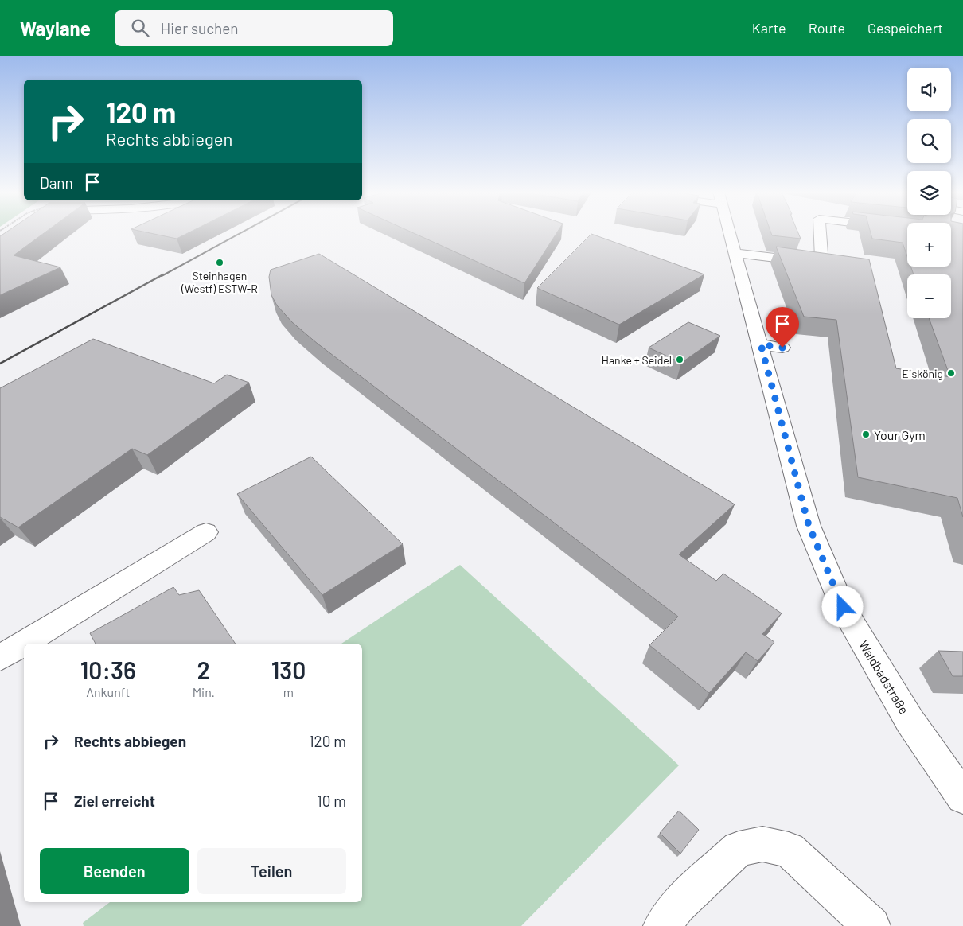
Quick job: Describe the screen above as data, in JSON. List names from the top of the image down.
{
  "streets": {
    "street": ["Waldbadstraße"]
  },
  "places": [
    "Steinhagen (Westf) ESTW-R",
    "Hanke + Seidel",
    "Eiskönig",
    "Your Gym"
  ],
  "page": {
    "header": "Waylane",
    "search": "Hier suchen",
    "nav": ["Karte", "Route", "Gespeichert"],
    "map_buttons": ["+", "−"],
    "turn": ["120 m", "Rechts abbiegen"],
    "then": "Dann",
    "eta": [
      "10:36",
      "Ankunft",
      "2",
      "Min.",
      "130",
      "m"
    ],
    "list": [
      {
        "name": "Rechts abbiegen",
        "value": "120 m"
      },
      {
        "name": "Ziel erreicht",
        "value": "10 m"
      }
    ],
    "buttons": ["Beenden", "Teilen"]
  }
}
